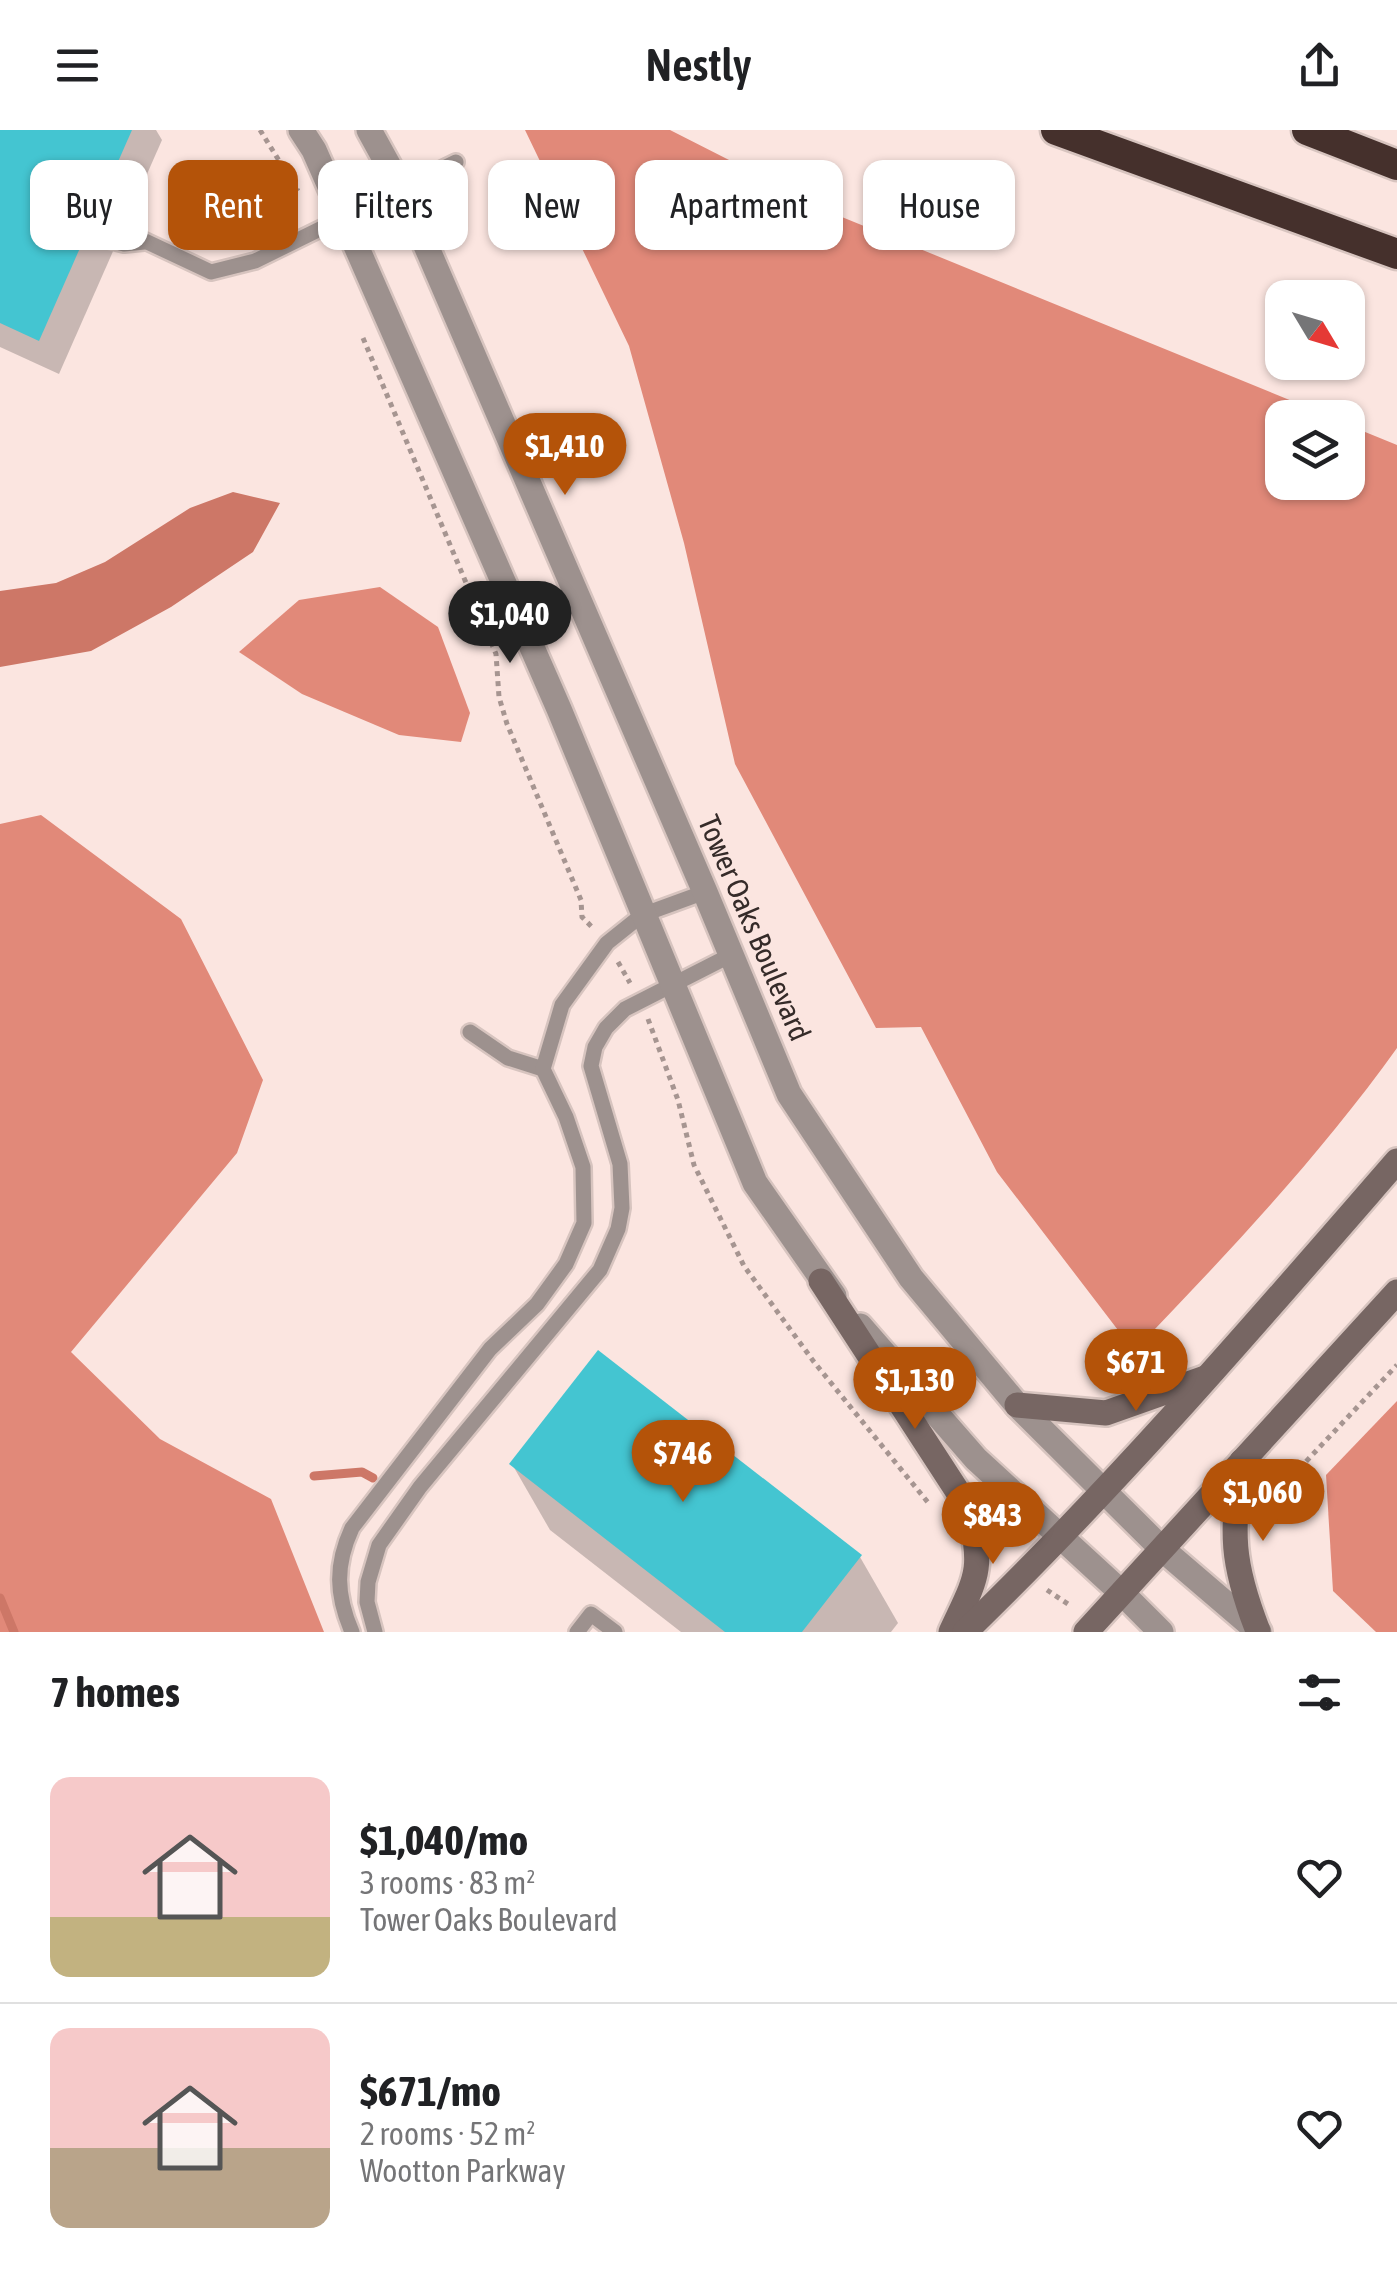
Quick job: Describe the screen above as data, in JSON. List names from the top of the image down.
{
  "streets": {
    "street": ["Tower Oaks Boulevard"]
  },
  "north": "bottom right",
  "page": {
    "header": "Nestly",
    "chip": [
      "Buy",
      "Rent",
      "Filters",
      "New",
      "Apartment",
      "House"
    ],
    "price": [
      "$1,410",
      "$1,040",
      "$671",
      "$1,130",
      "$746",
      "$1,060",
      "$843"
    ],
    "heading": "7 homes",
    "list": [
      {
        "name": "$1,040/mo",
        "note": "3 rooms · 83 m² · Tower Oaks Boulevard"
      },
      {
        "name": "$671/mo",
        "note": "2 rooms · 52 m² · Wootton Parkway"
      }
    ]
  }
}
